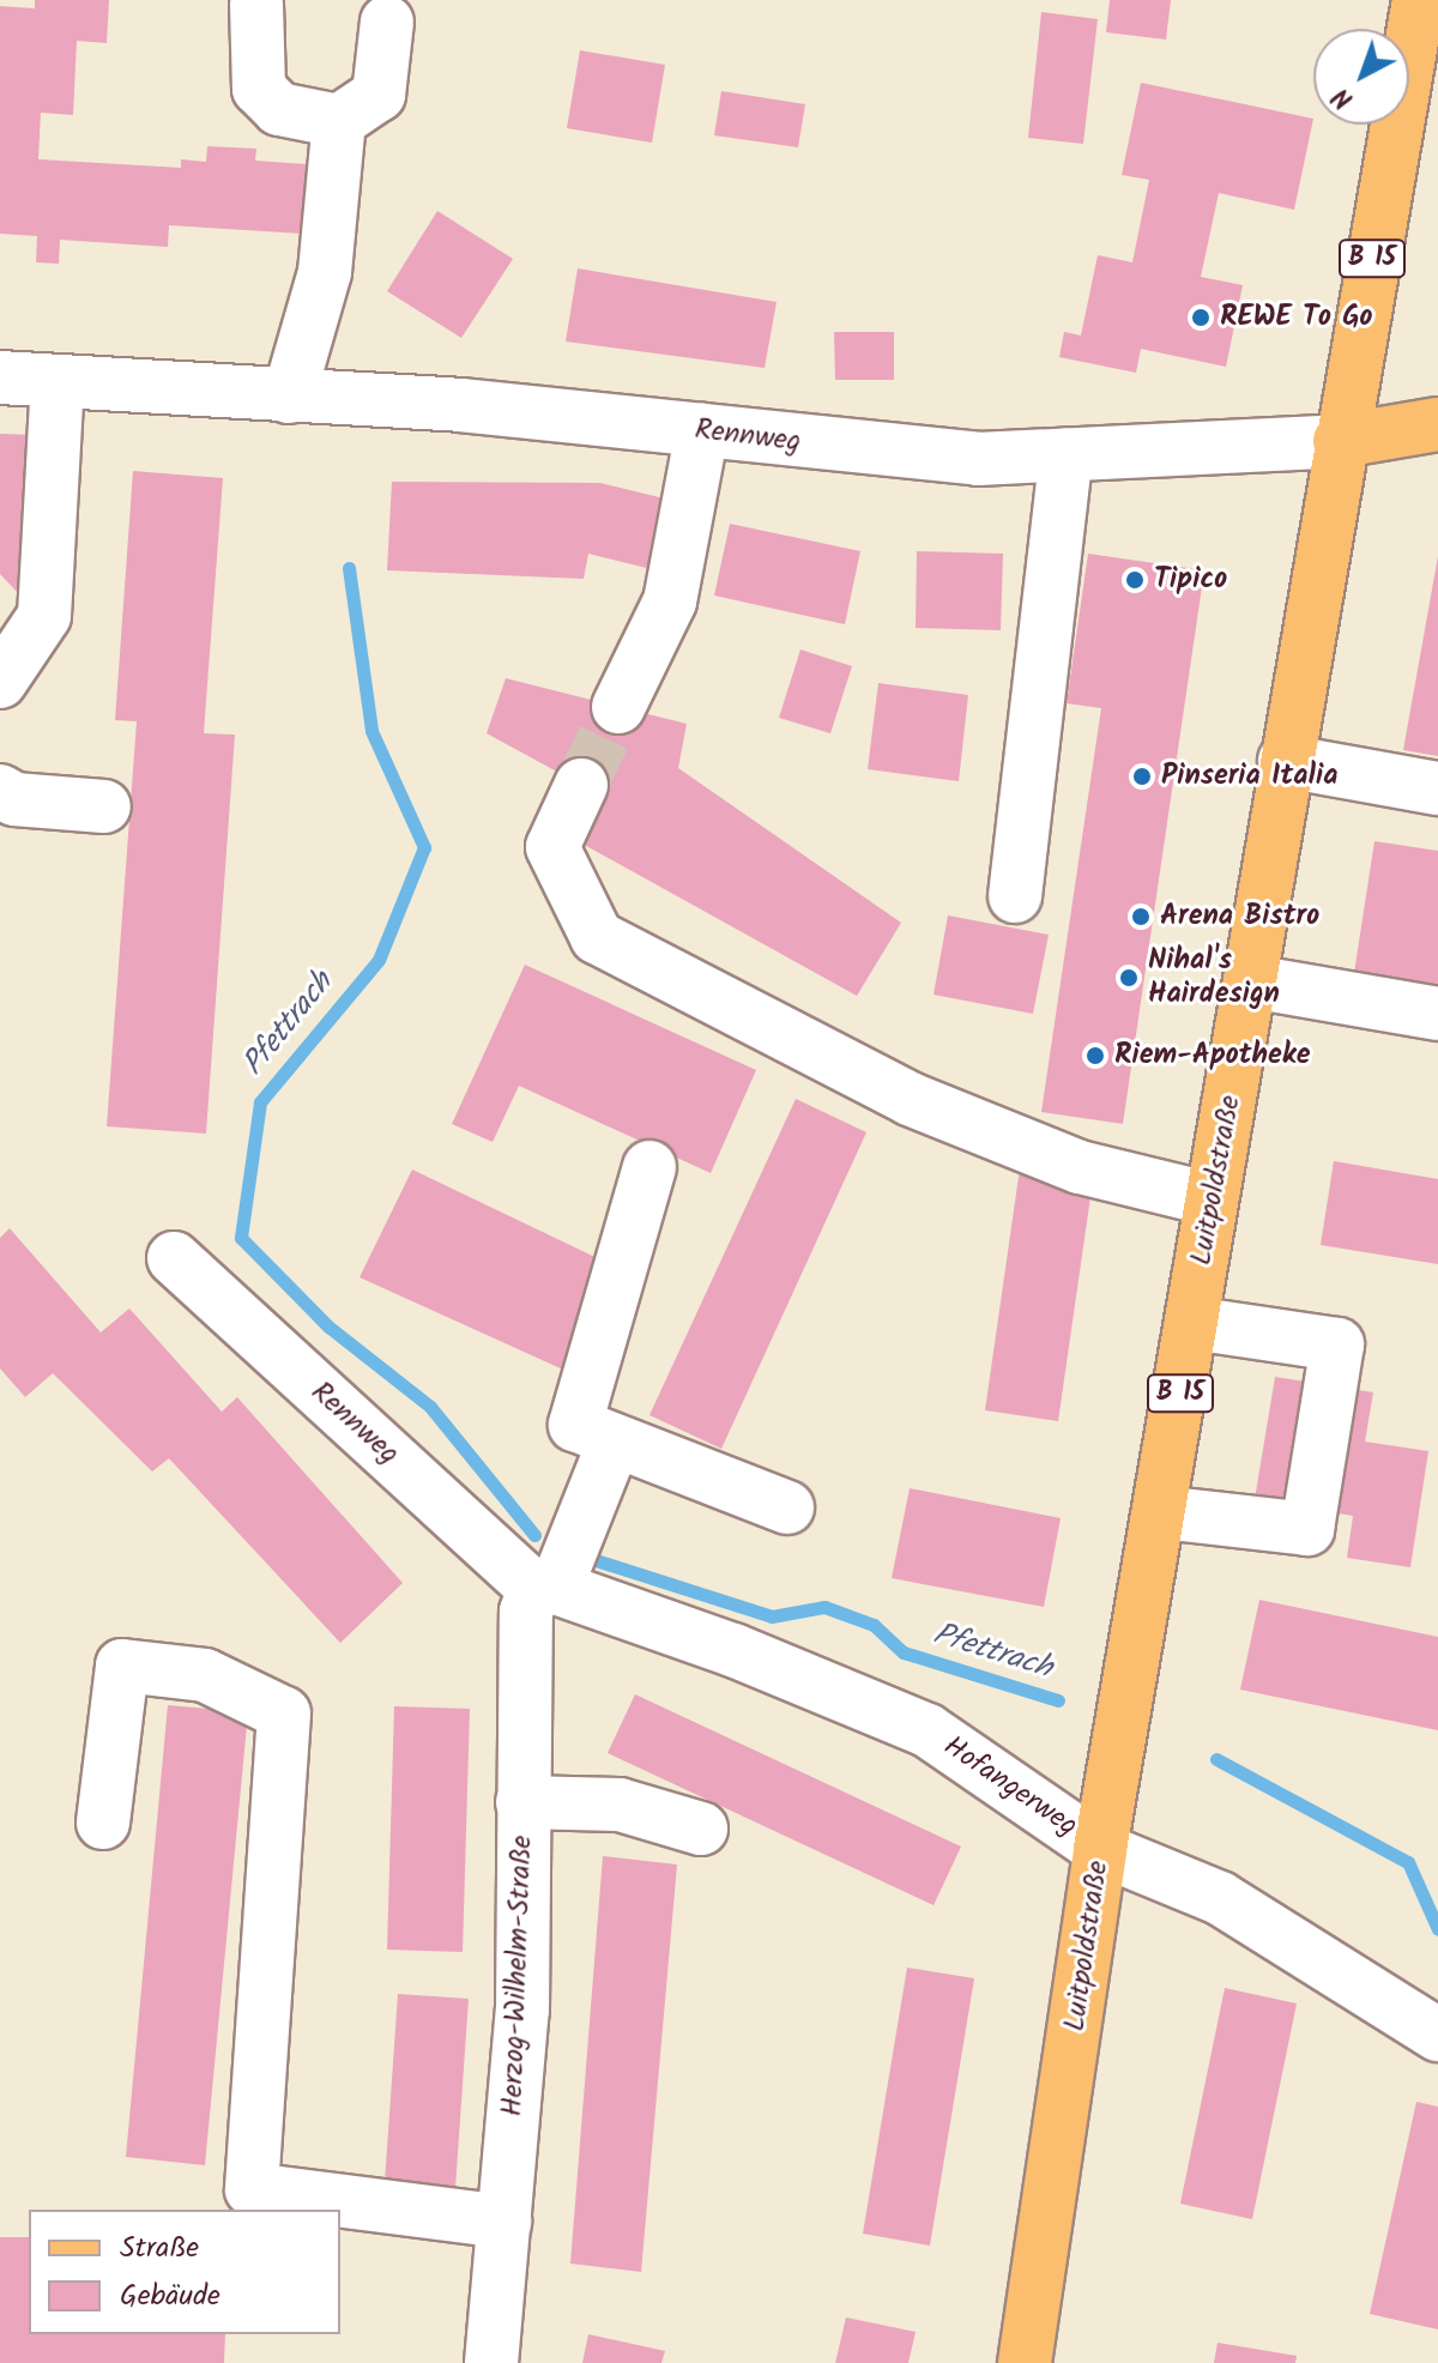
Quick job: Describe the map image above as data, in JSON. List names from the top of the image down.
{
  "streets": {
    "main road": ["B 15", "Rennweg", "Luitpoldstraße"],
    "street": ["Hofangerweg", "Herzog-Wilhelm-Straße"]
  },
  "crossings": [
    ["Rennweg", "Luitpoldstraße"],
    ["Rennweg", "Hofangerweg"],
    ["Rennweg", "Herzog-Wilhelm-Straße"],
    ["Luitpoldstraße", "Hofangerweg"],
    ["Hofangerweg", "Herzog-Wilhelm-Straße"]
  ],
  "water": ["Pfettrach"],
  "places": [
    "REWE To Go",
    "Tipico",
    "Pinseria Italia",
    "Arena Bistro",
    "Nihal's Hairdesign",
    "Riem-Apotheke"
  ],
  "legend": ["Straße", "Gebäude"],
  "north": "bottom left"
}
